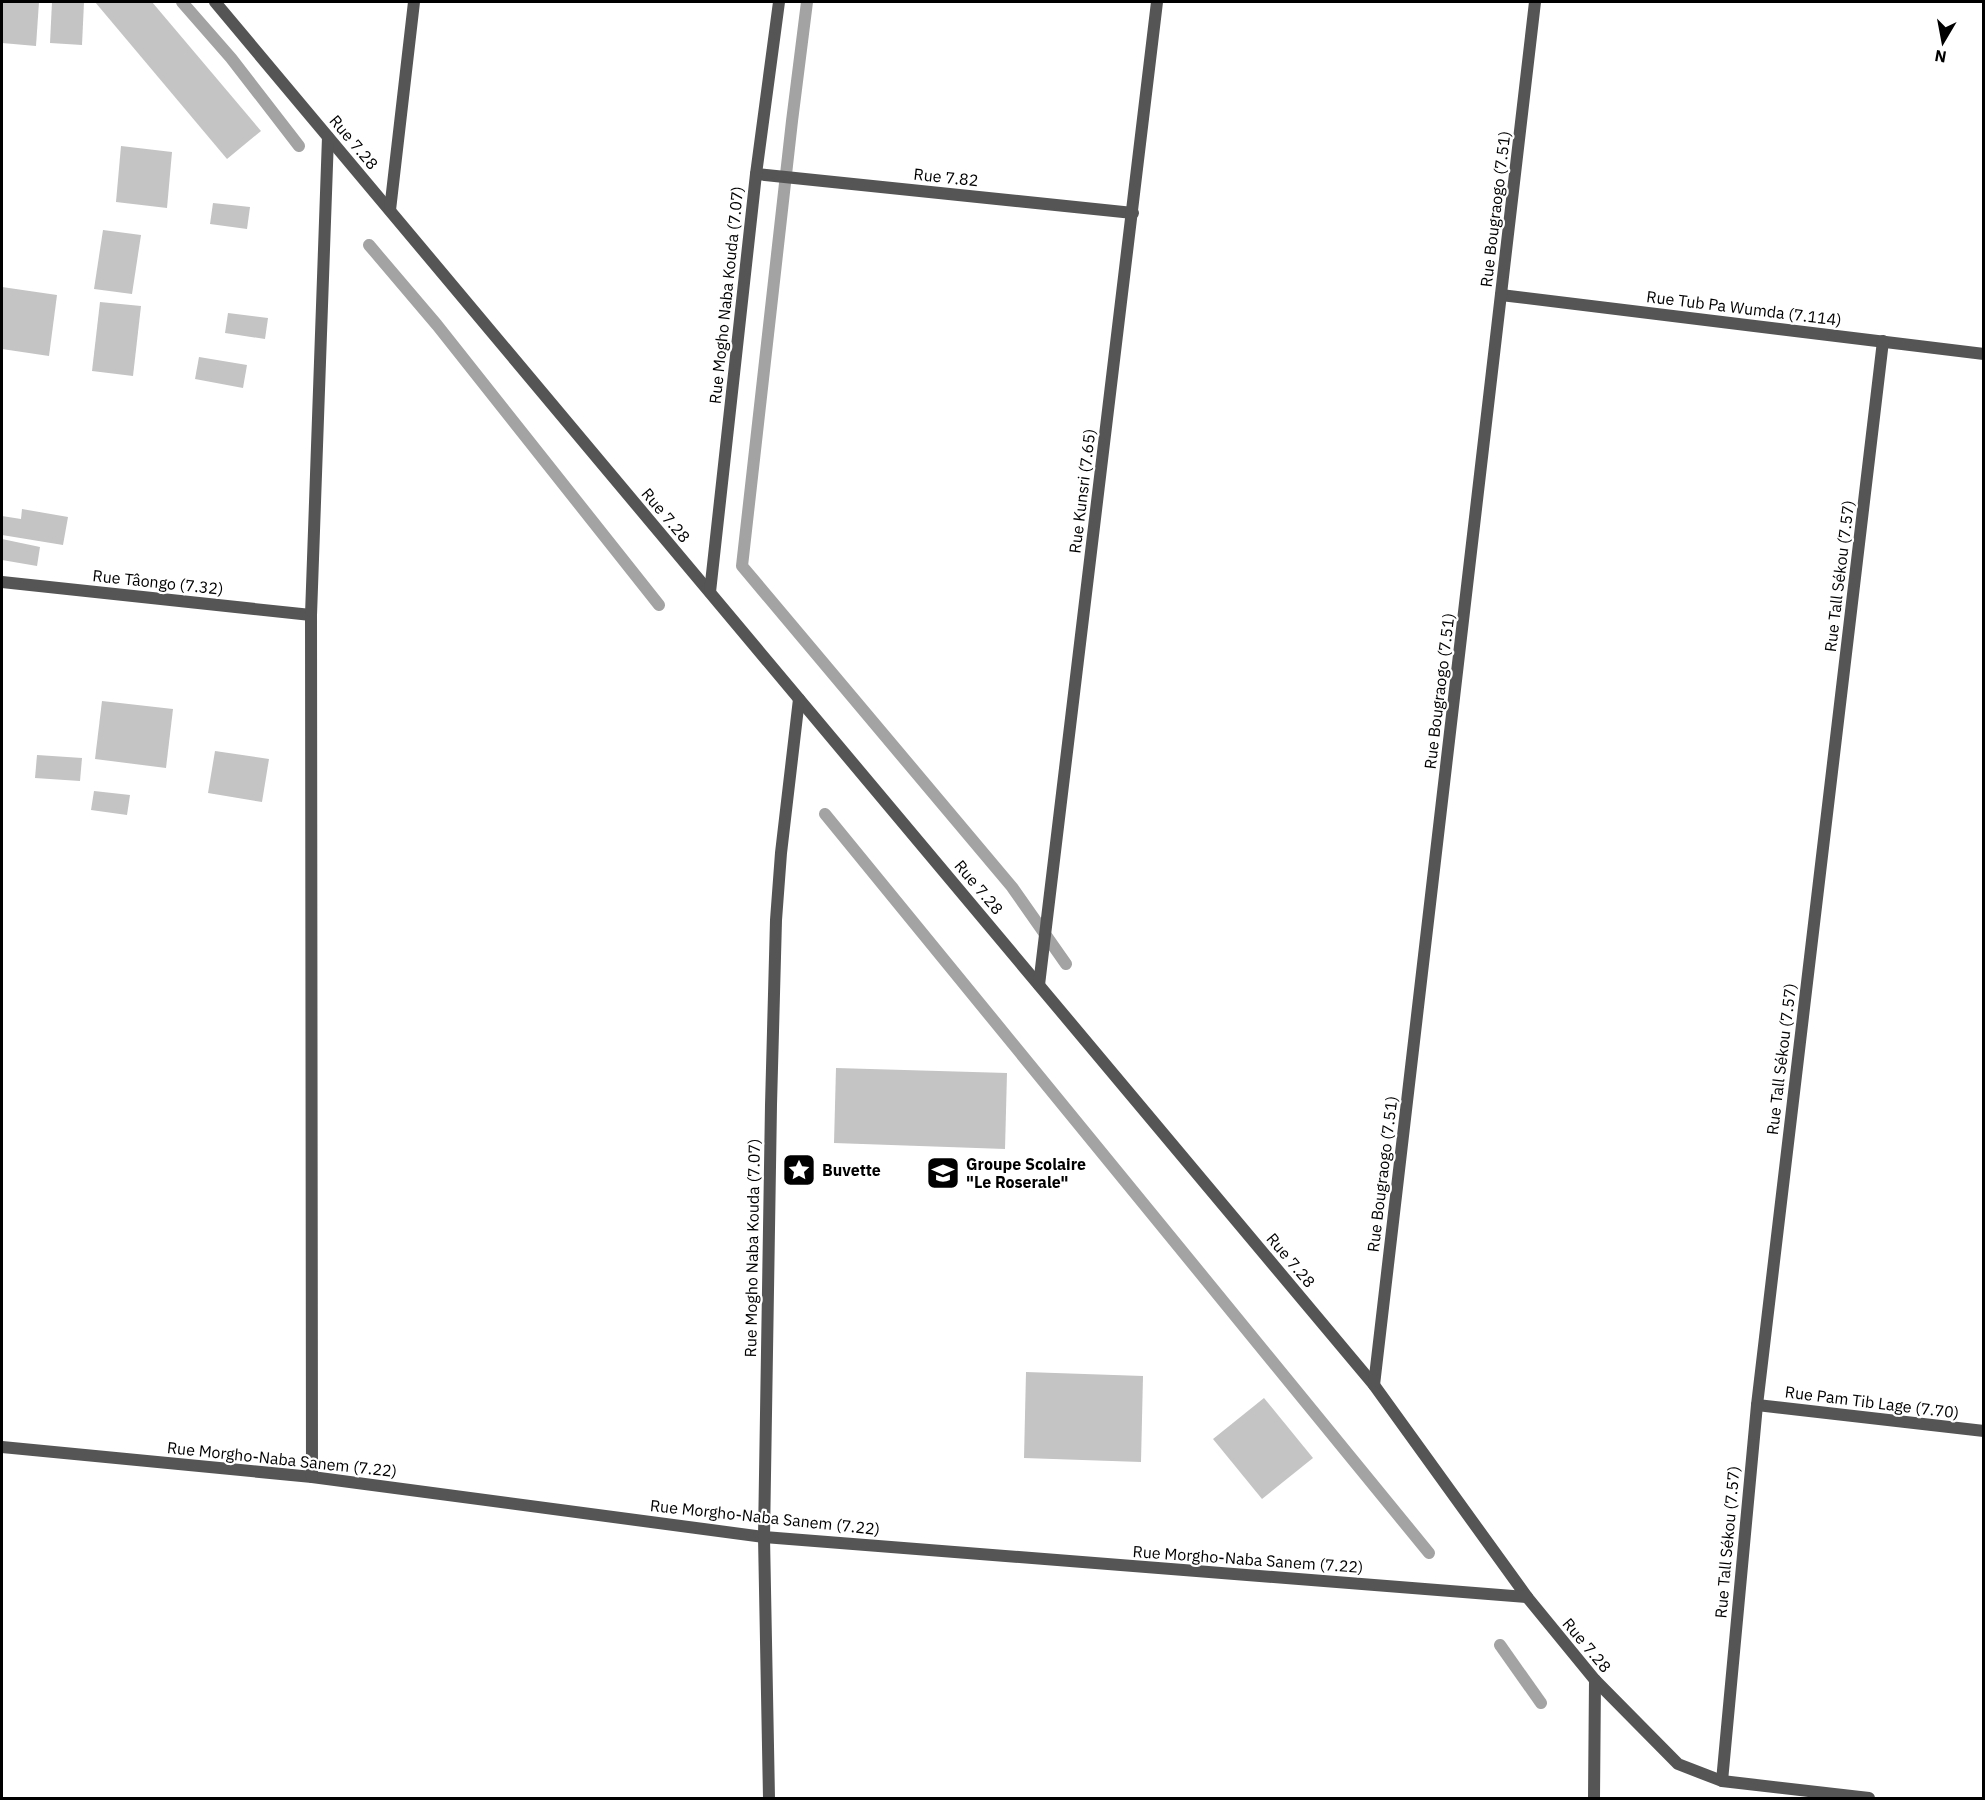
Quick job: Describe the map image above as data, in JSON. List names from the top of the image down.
{
  "streets": {
    "street": [
      "Rue 7.28",
      "Rue 7.82",
      "Rue Bougraogo (7.51)",
      "Rue Mogho Naba Kouda (7.07)",
      "Rue Tub Pa Wumda (7.114)",
      "Rue Kunsri (7.65)",
      "Rue Tall Sékou (7.57)",
      "Rue Tâongo (7.32)",
      "Rue Pam Tib Lage (7.70)",
      "Rue Morgho-Naba Sanem (7.22)"
    ]
  },
  "crossings": [
    ["Rue 7.28", "Rue Bougraogo (7.51)"],
    ["Rue 7.28", "Rue Mogho Naba Kouda (7.07)"],
    ["Rue 7.28", "Rue Kunsri (7.65)"],
    ["Rue 7.28", "Rue Tall Sékou (7.57)"],
    ["Rue 7.28", "Rue Morgho-Naba Sanem (7.22)"],
    ["Rue 7.82", "Rue Mogho Naba Kouda (7.07)"],
    ["Rue 7.82", "Rue Kunsri (7.65)"],
    ["Rue Bougraogo (7.51)", "Rue Tub Pa Wumda (7.114)"],
    ["Rue Mogho Naba Kouda (7.07)", "Rue Morgho-Naba Sanem (7.22)"],
    ["Rue Tub Pa Wumda (7.114)", "Rue Tall Sékou (7.57)"],
    ["Rue Tall Sékou (7.57)", "Rue Pam Tib Lage (7.70)"]
  ],
  "places": {
    "place": ["Buvette"],
    "school or university": ["Groupe Scolaire \"Le Roserale\""]
  },
  "north": "bottom"
}
